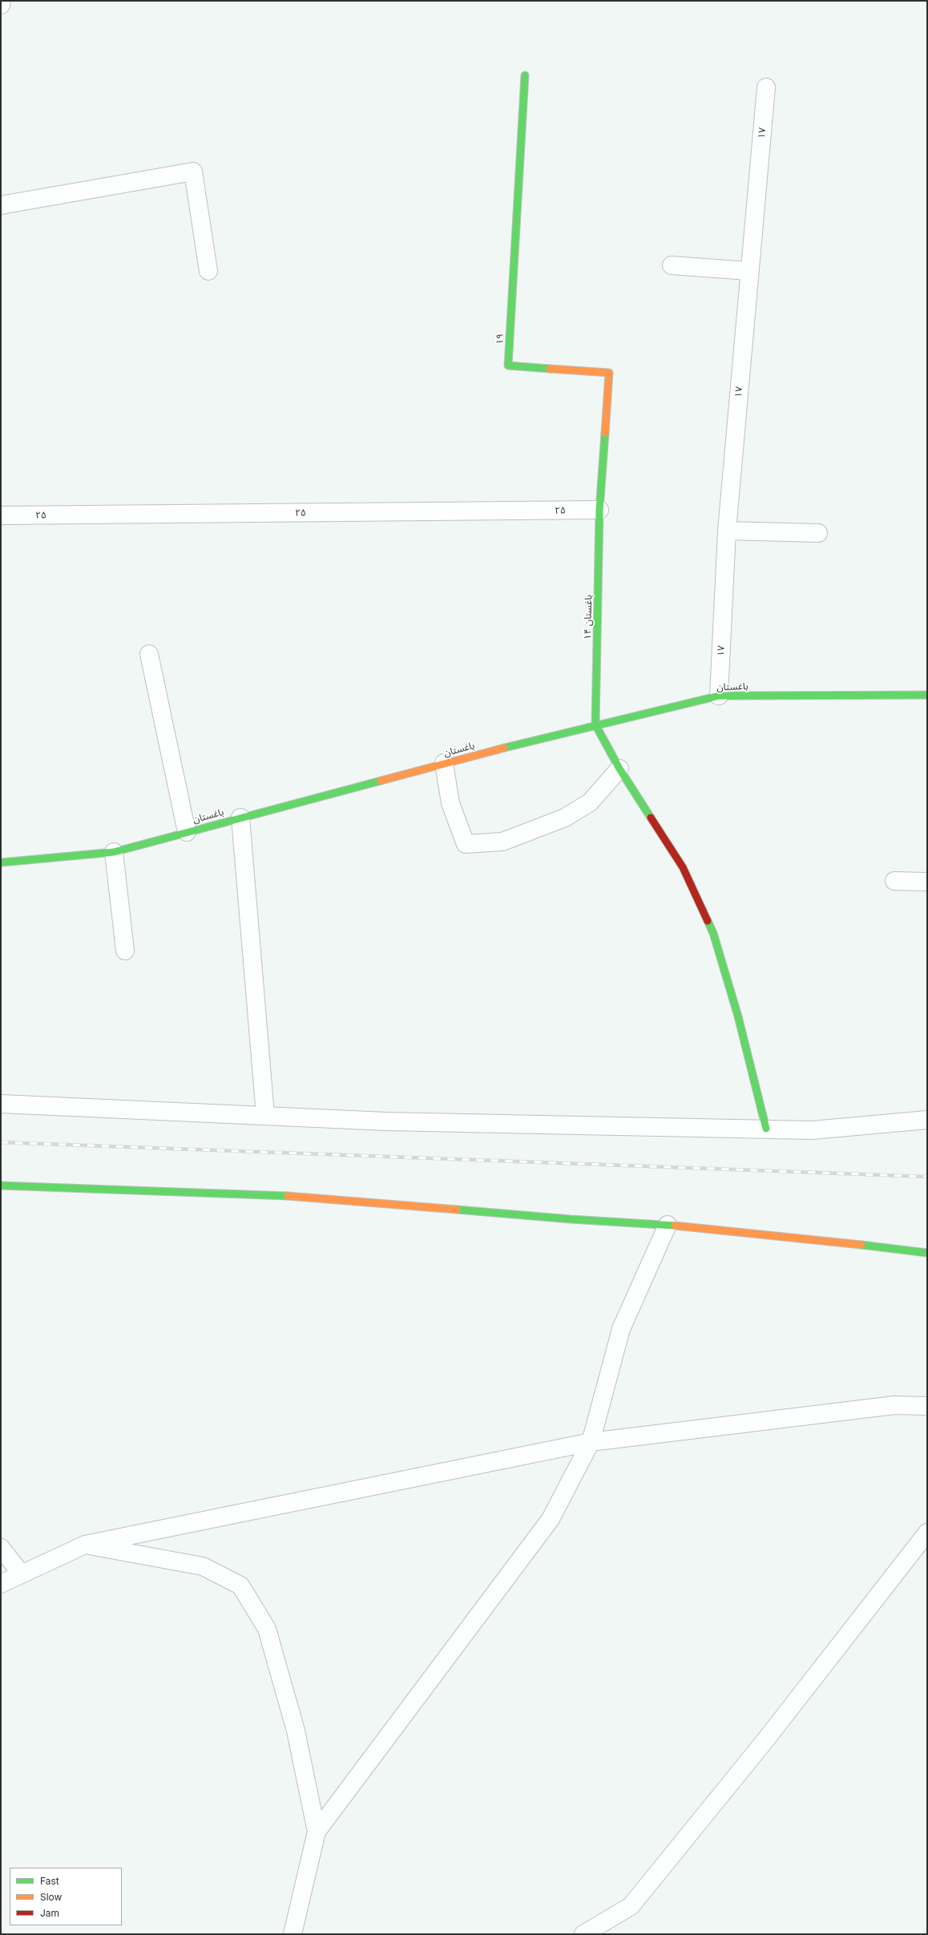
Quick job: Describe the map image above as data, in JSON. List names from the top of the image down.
{
  "streets": {
    "street": [
      "۱۷",
      "۱۹",
      "۲۵",
      "باغستان ۱۴",
      "باغستان"
    ]
  },
  "crossings": [
    ["۱۷", "باغستان"],
    ["۱۹", "۲۵"],
    ["۱۹", "باغستان ۱۴"],
    ["۲۵", "باغستان ۱۴"],
    ["باغستان ۱۴", "باغستان"]
  ],
  "legend": ["Fast", "Slow", "Jam"]
}
